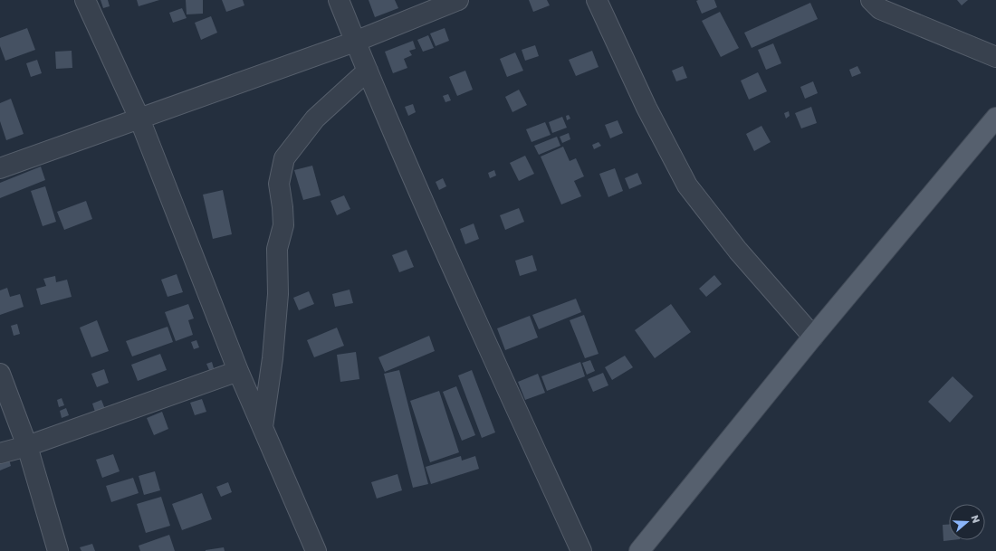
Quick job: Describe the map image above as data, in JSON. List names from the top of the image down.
{
  "north": "right"
}
